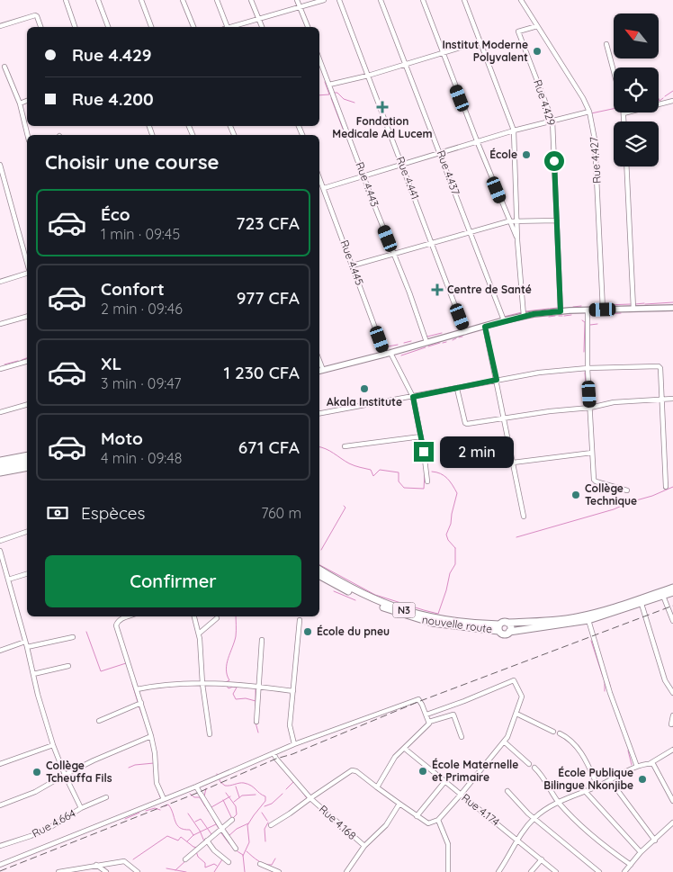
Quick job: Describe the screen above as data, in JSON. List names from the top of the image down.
{
  "streets": {
    "highway": ["N3", "nouvelle route"],
    "street": [
      "Rue 4.429",
      "Rue 4.427",
      "Rue 4.437",
      "Rue 4.441",
      "Rue 4.443",
      "Rue 4.445",
      "Rue 4.174",
      "Rue 4.168",
      "Rue 4.664"
    ]
  },
  "crossings": [
    ["Rue 4.429", "Rue 4.427"]
  ],
  "places": {
    "other": [
      "Institut Moderne Polyvalent",
      "École",
      "Akala Institute",
      "Collège Technique",
      "École du pneu",
      "École Maternelle et Primaire",
      "Collège Tcheuffa Fils",
      "École Publique Bilingue Nkonjibe"
    ],
    "health": ["Fondation Medicale Ad Lucem", "Centre de Santé"]
  },
  "north": "top left",
  "page": {
    "banner": ["Rue 4.429", "Rue 4.200"],
    "heading": "Choisir une course",
    "list": [
      {
        "name": "Éco",
        "note": "1 min · 09:45",
        "value": "723 CFA"
      },
      {
        "name": "Confort",
        "note": "2 min · 09:46",
        "value": "977 CFA"
      },
      {
        "name": "XL",
        "note": "3 min · 09:47",
        "value": "1 230 CFA"
      },
      {
        "name": "Moto",
        "note": "4 min · 09:48",
        "value": "671 CFA"
      }
    ],
    "bubble": "2 min",
    "pay": ["Espèces", "760 m"],
    "buttons": "Confirmer"
  }
}
